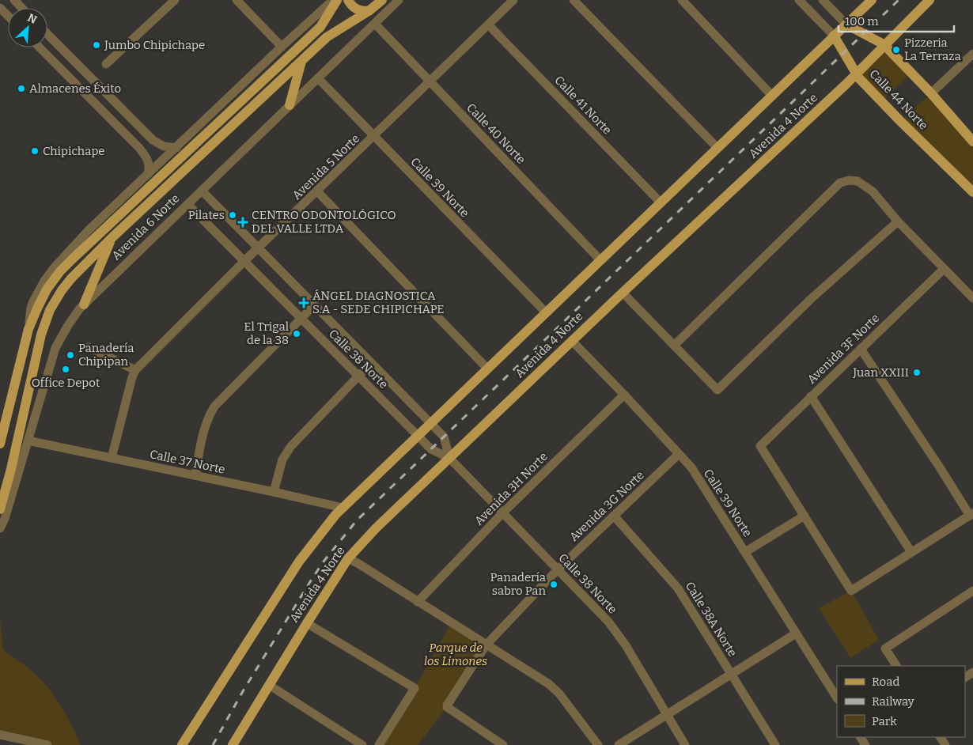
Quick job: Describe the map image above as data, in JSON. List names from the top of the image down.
{
  "streets": {
    "main road": ["Calle 44 Norte", "Avenida 4 Norte", "Avenida 6 Norte"],
    "street": [
      "Calle 41 Norte",
      "Calle 40 Norte",
      "Avenida 5 Norte",
      "Calle 39 Norte",
      "Avenida 3F Norte",
      "Calle 38 Norte",
      "Calle 37 Norte",
      "Avenida 3H Norte",
      "Avenida 3G Norte",
      "Calle 38A Norte"
    ]
  },
  "crossings": [
    ["Calle 44 Norte", "Avenida 4 Norte"],
    ["Calle 41 Norte", "Avenida 5 Norte"],
    ["Avenida 4 Norte", "Calle 39 Norte"],
    ["Avenida 4 Norte", "Calle 38 Norte"],
    ["Calle 40 Norte", "Avenida 5 Norte"],
    ["Calle 40 Norte", "Avenida 6 Norte"],
    ["Avenida 5 Norte", "Calle 39 Norte"],
    ["Avenida 5 Norte", "Calle 38 Norte"],
    ["Avenida 5 Norte", "Calle 37 Norte"],
    ["Calle 39 Norte", "Avenida 6 Norte"],
    ["Calle 39 Norte", "Avenida 3H Norte"],
    ["Calle 39 Norte", "Avenida 3G Norte"],
    ["Avenida 6 Norte", "Calle 38 Norte"],
    ["Avenida 6 Norte", "Calle 37 Norte"],
    ["Calle 38 Norte", "Avenida 3H Norte"],
    ["Calle 38 Norte", "Avenida 3G Norte"],
    ["Avenida 3G Norte", "Calle 38A Norte"]
  ],
  "parks": ["Parque de los Limones"],
  "places": {
    "other": [
      "Jumbo Chipichape",
      "Pizzeria La Terraza",
      "Almacenes Éxito",
      "Chipichape",
      "Pilates",
      "El Trigal de la 38",
      "Panadería Chipipan",
      "Office Depot",
      "Juan XXIII",
      "Panadería sabro Pan"
    ],
    "health": ["CENTRO ODONTOLÓGICO DEL VALLE LTDA", "ÁNGEL DIAGNOSTICA S.A - SEDE CHIPICHAPE"]
  },
  "legend": ["Road", "Railway", "Park"],
  "scale_bar": "100 m",
  "north": "top right"
}
